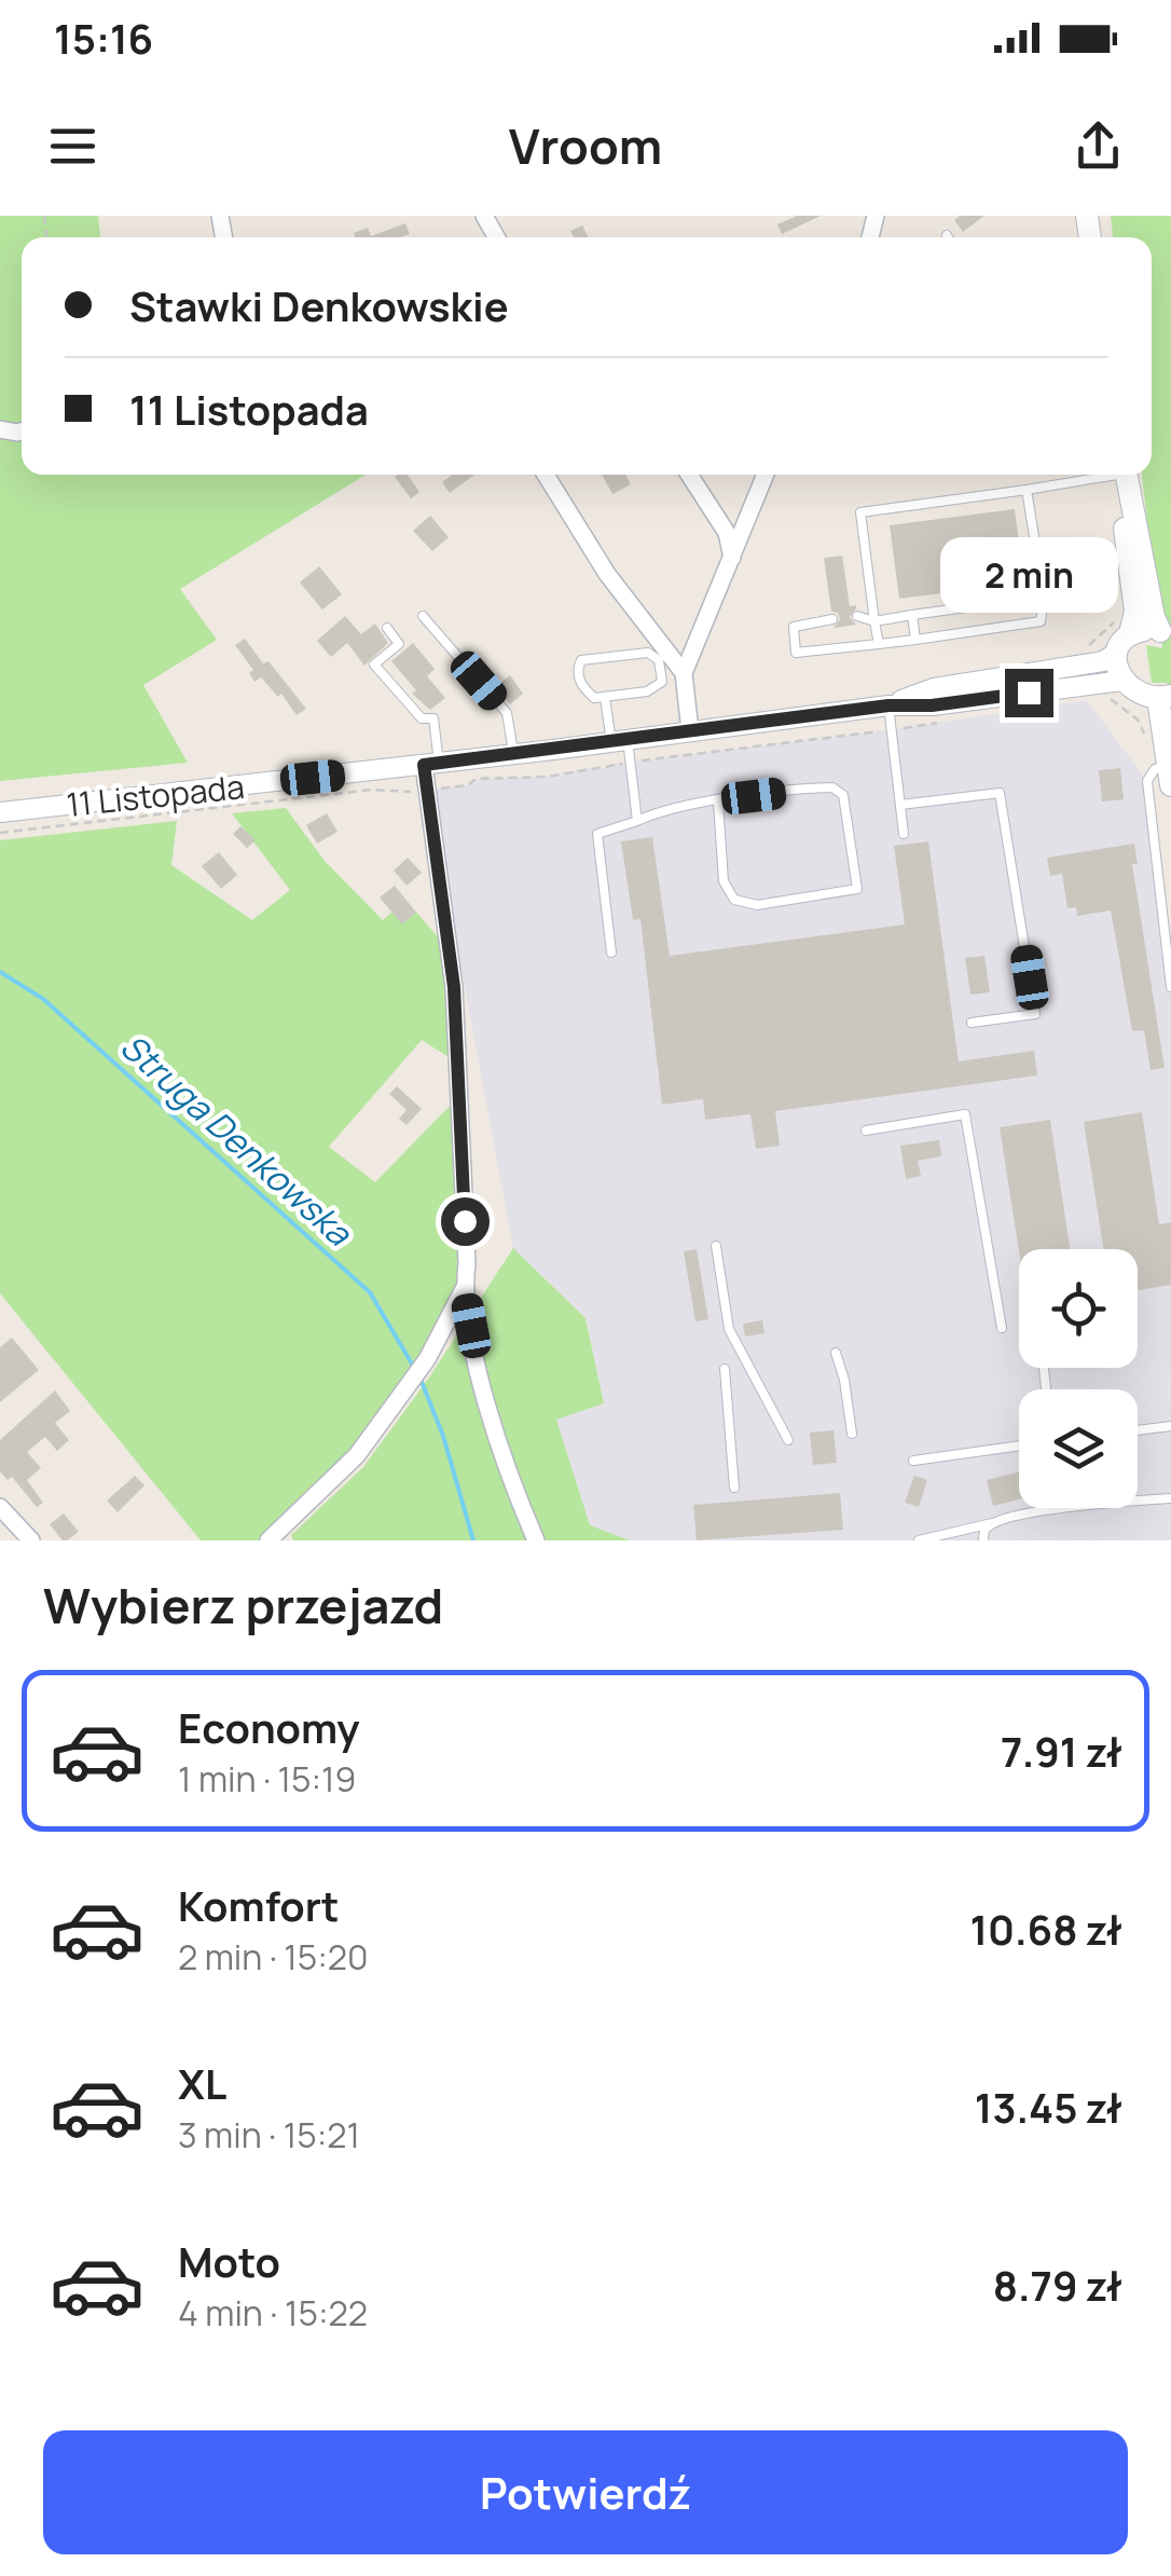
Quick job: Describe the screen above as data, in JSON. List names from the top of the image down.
{
  "streets": {
    "street": ["11 Listopada"]
  },
  "water": ["Struga Denkowska"],
  "page": {
    "status": "15:16",
    "header": "Vroom",
    "banner": ["Stawki Denkowskie", "11 Listopada"],
    "bubble": "2 min",
    "heading": "Wybierz przejazd",
    "list": [
      {
        "name": "Economy",
        "note": "1 min · 15:19",
        "value": "7.91 zł"
      },
      {
        "name": "Komfort",
        "note": "2 min · 15:20",
        "value": "10.68 zł"
      },
      {
        "name": "XL",
        "note": "3 min · 15:21",
        "value": "13.45 zł"
      },
      {
        "name": "Moto",
        "note": "4 min · 15:22",
        "value": "8.79 zł"
      }
    ],
    "buttons": "Potwierdź"
  }
}
